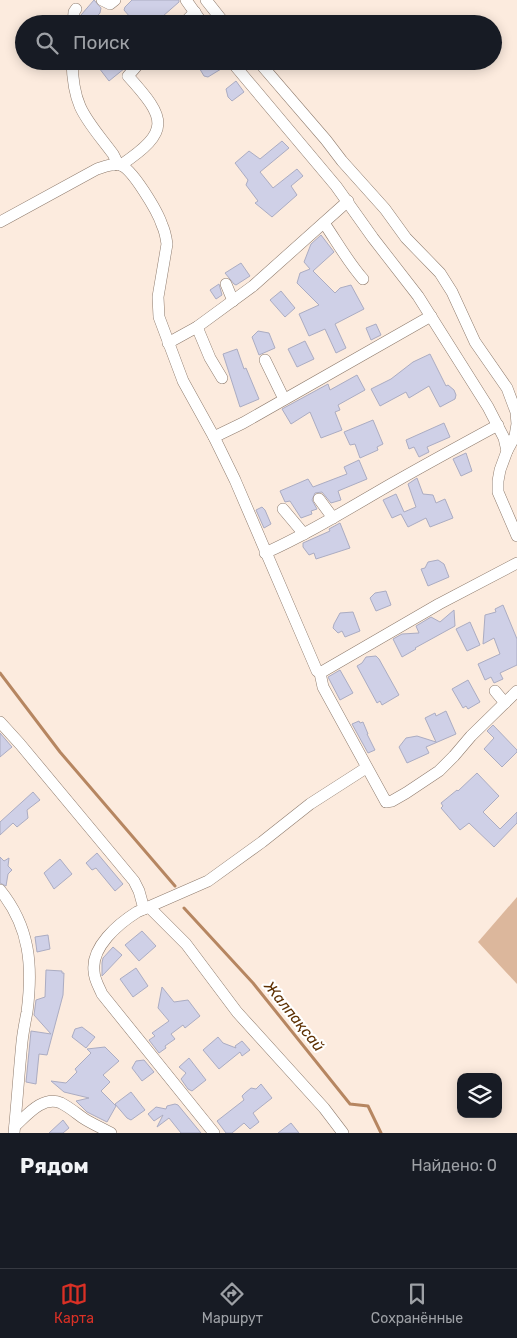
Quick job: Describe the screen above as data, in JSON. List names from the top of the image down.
{
  "water": ["Жалпақсай"],
  "page": {
    "search": "Поиск",
    "heading": ["Рядом", "Найдено: 0"],
    "nav": ["Карта", "Маршрут", "Сохранённые"]
  }
}
